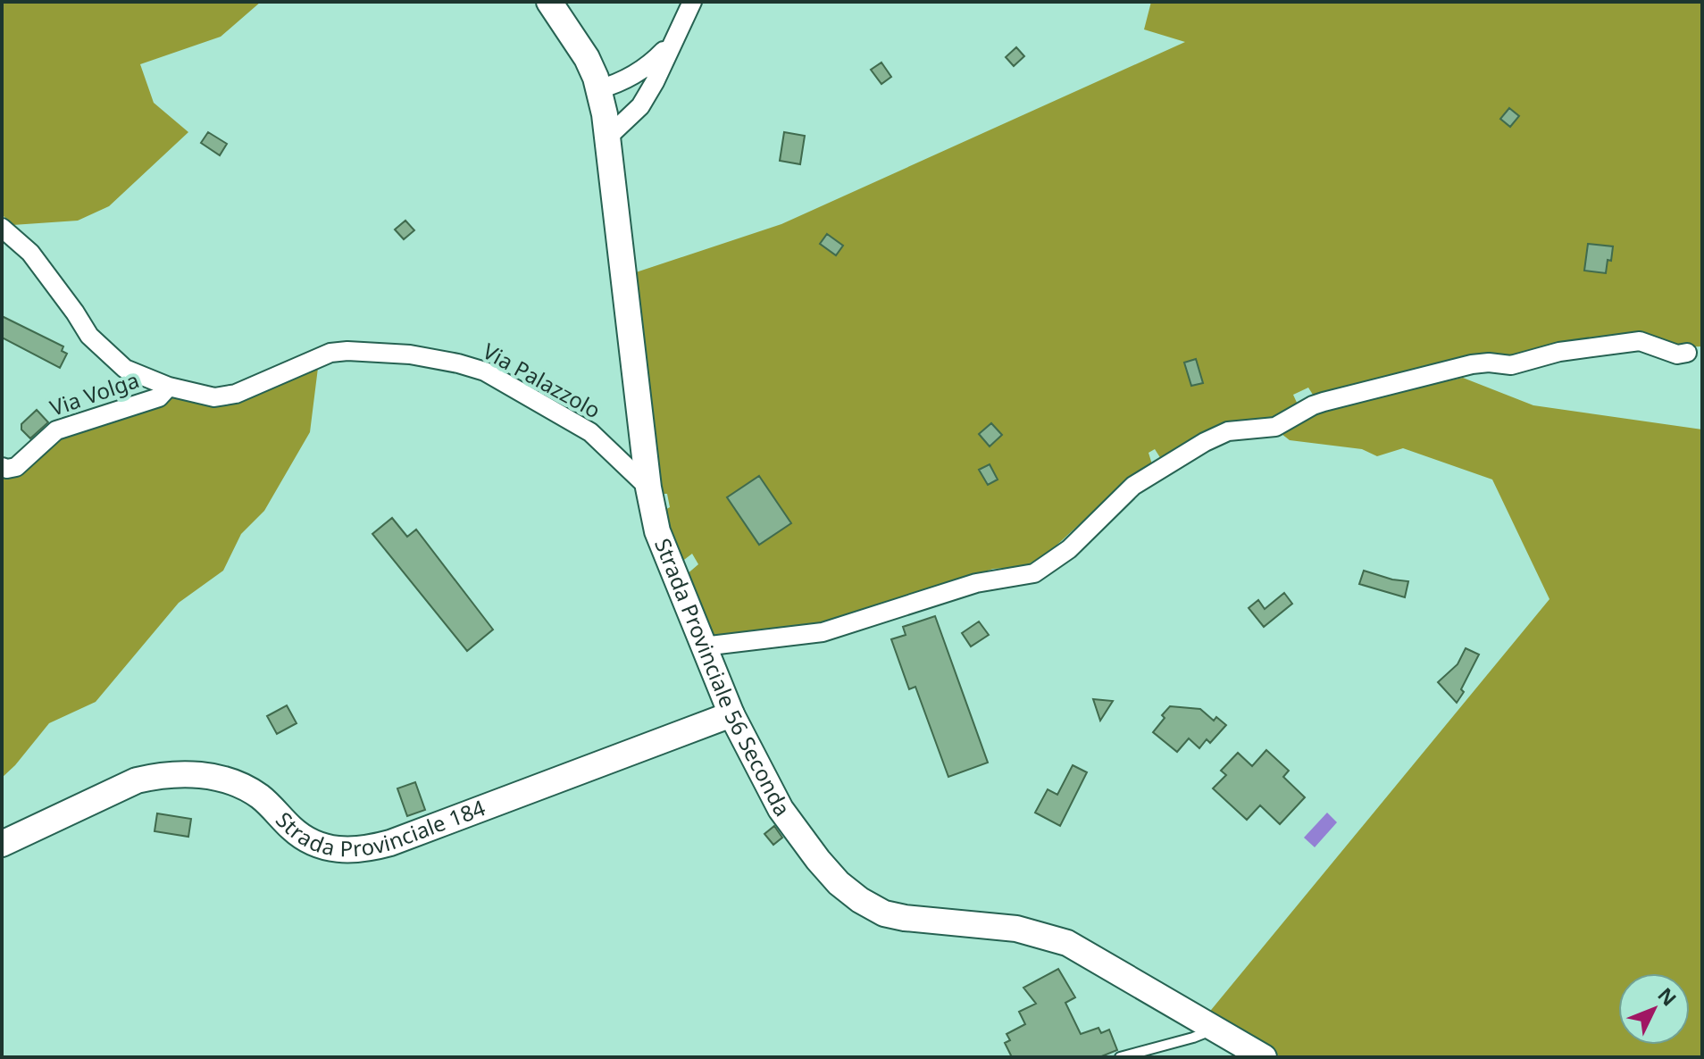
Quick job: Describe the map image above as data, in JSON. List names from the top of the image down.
{
  "streets": {
    "street": [
      "Via Palazzolo",
      "Via Volga",
      "Strada Provinciale 56 Seconda",
      "Strada Provinciale 184"
    ]
  },
  "crossings": [
    ["Via Palazzolo", "Via Volga"],
    ["Via Palazzolo", "Strada Provinciale 56 Seconda"],
    ["Strada Provinciale 56 Seconda", "Strada Provinciale 184"]
  ],
  "north": "top right"
}
